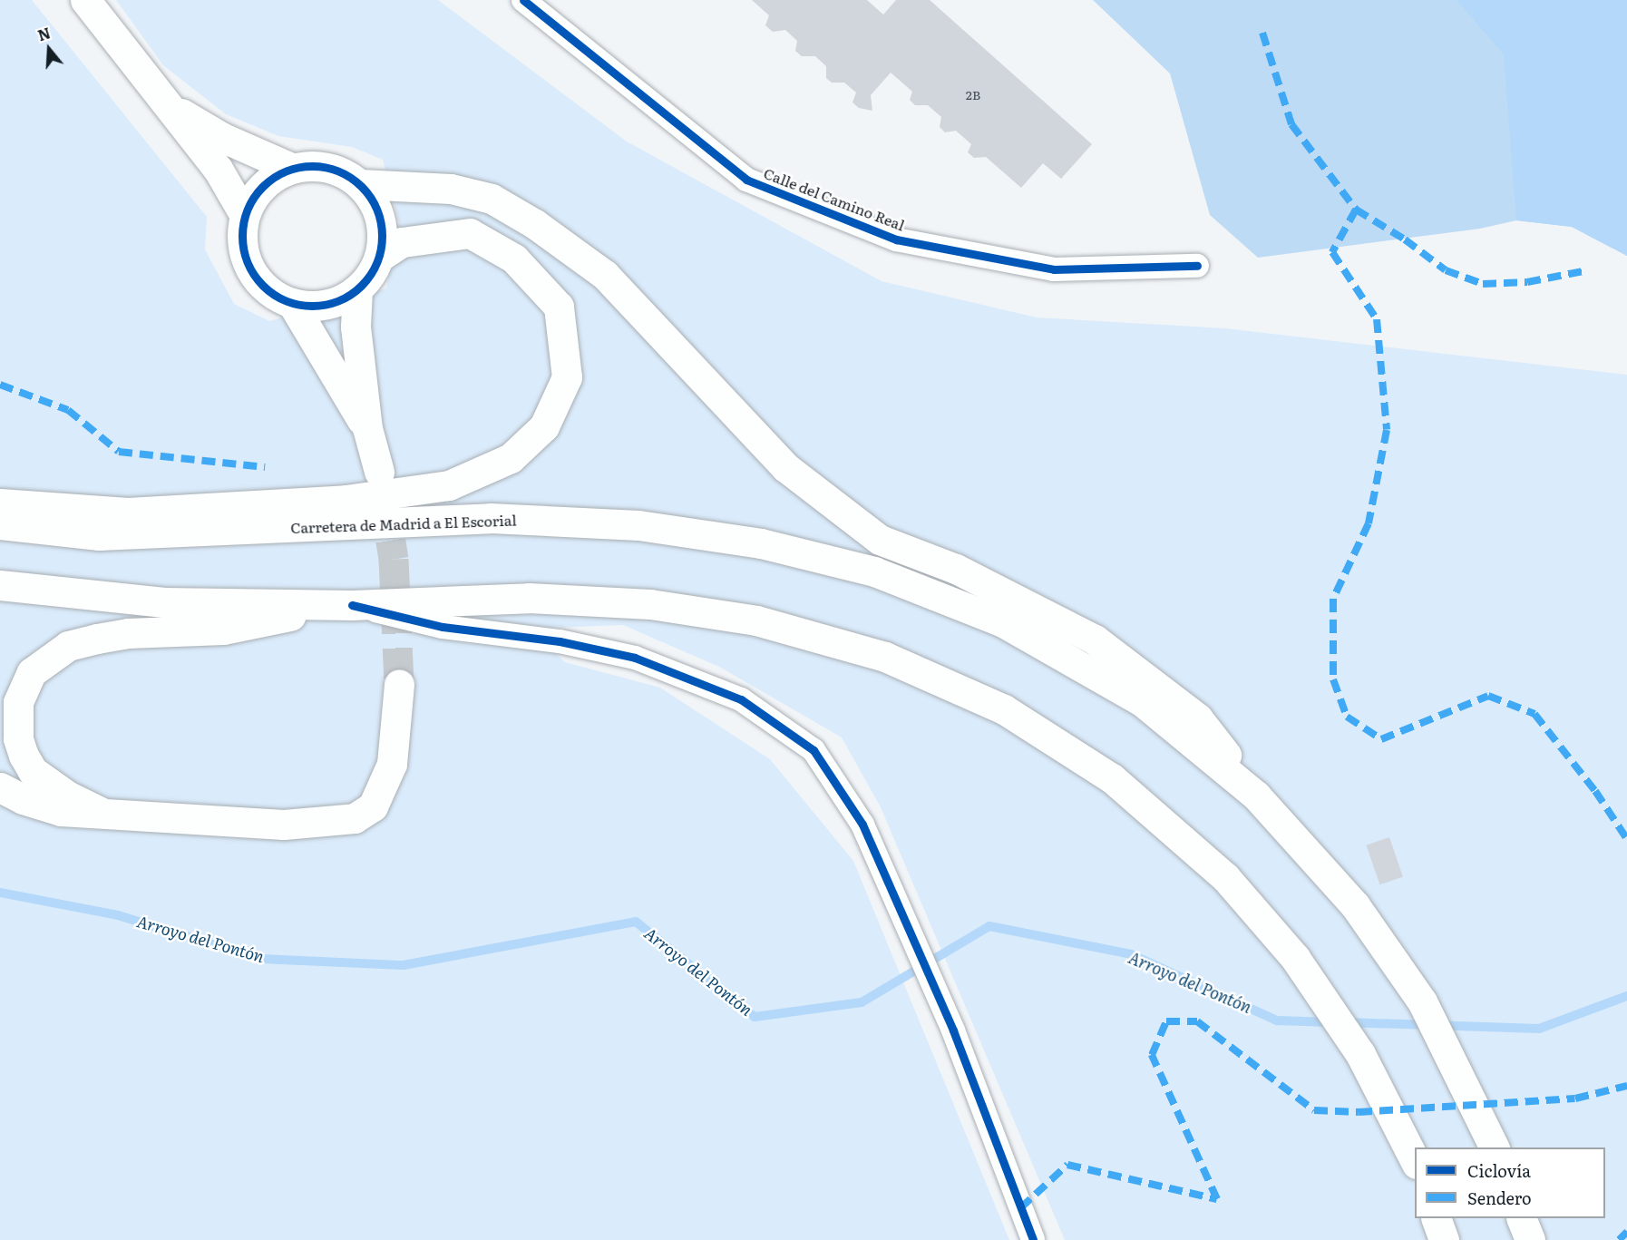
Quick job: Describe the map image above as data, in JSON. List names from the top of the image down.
{
  "streets": {
    "main road": ["Carretera de Madrid a El Escorial"],
    "street": ["Calle del Camino Real"]
  },
  "water": ["Arroyo del Pontón"],
  "house_numbers": ["2B"],
  "legend": ["Ciclovía", "Sendero"],
  "north": "top"
}
